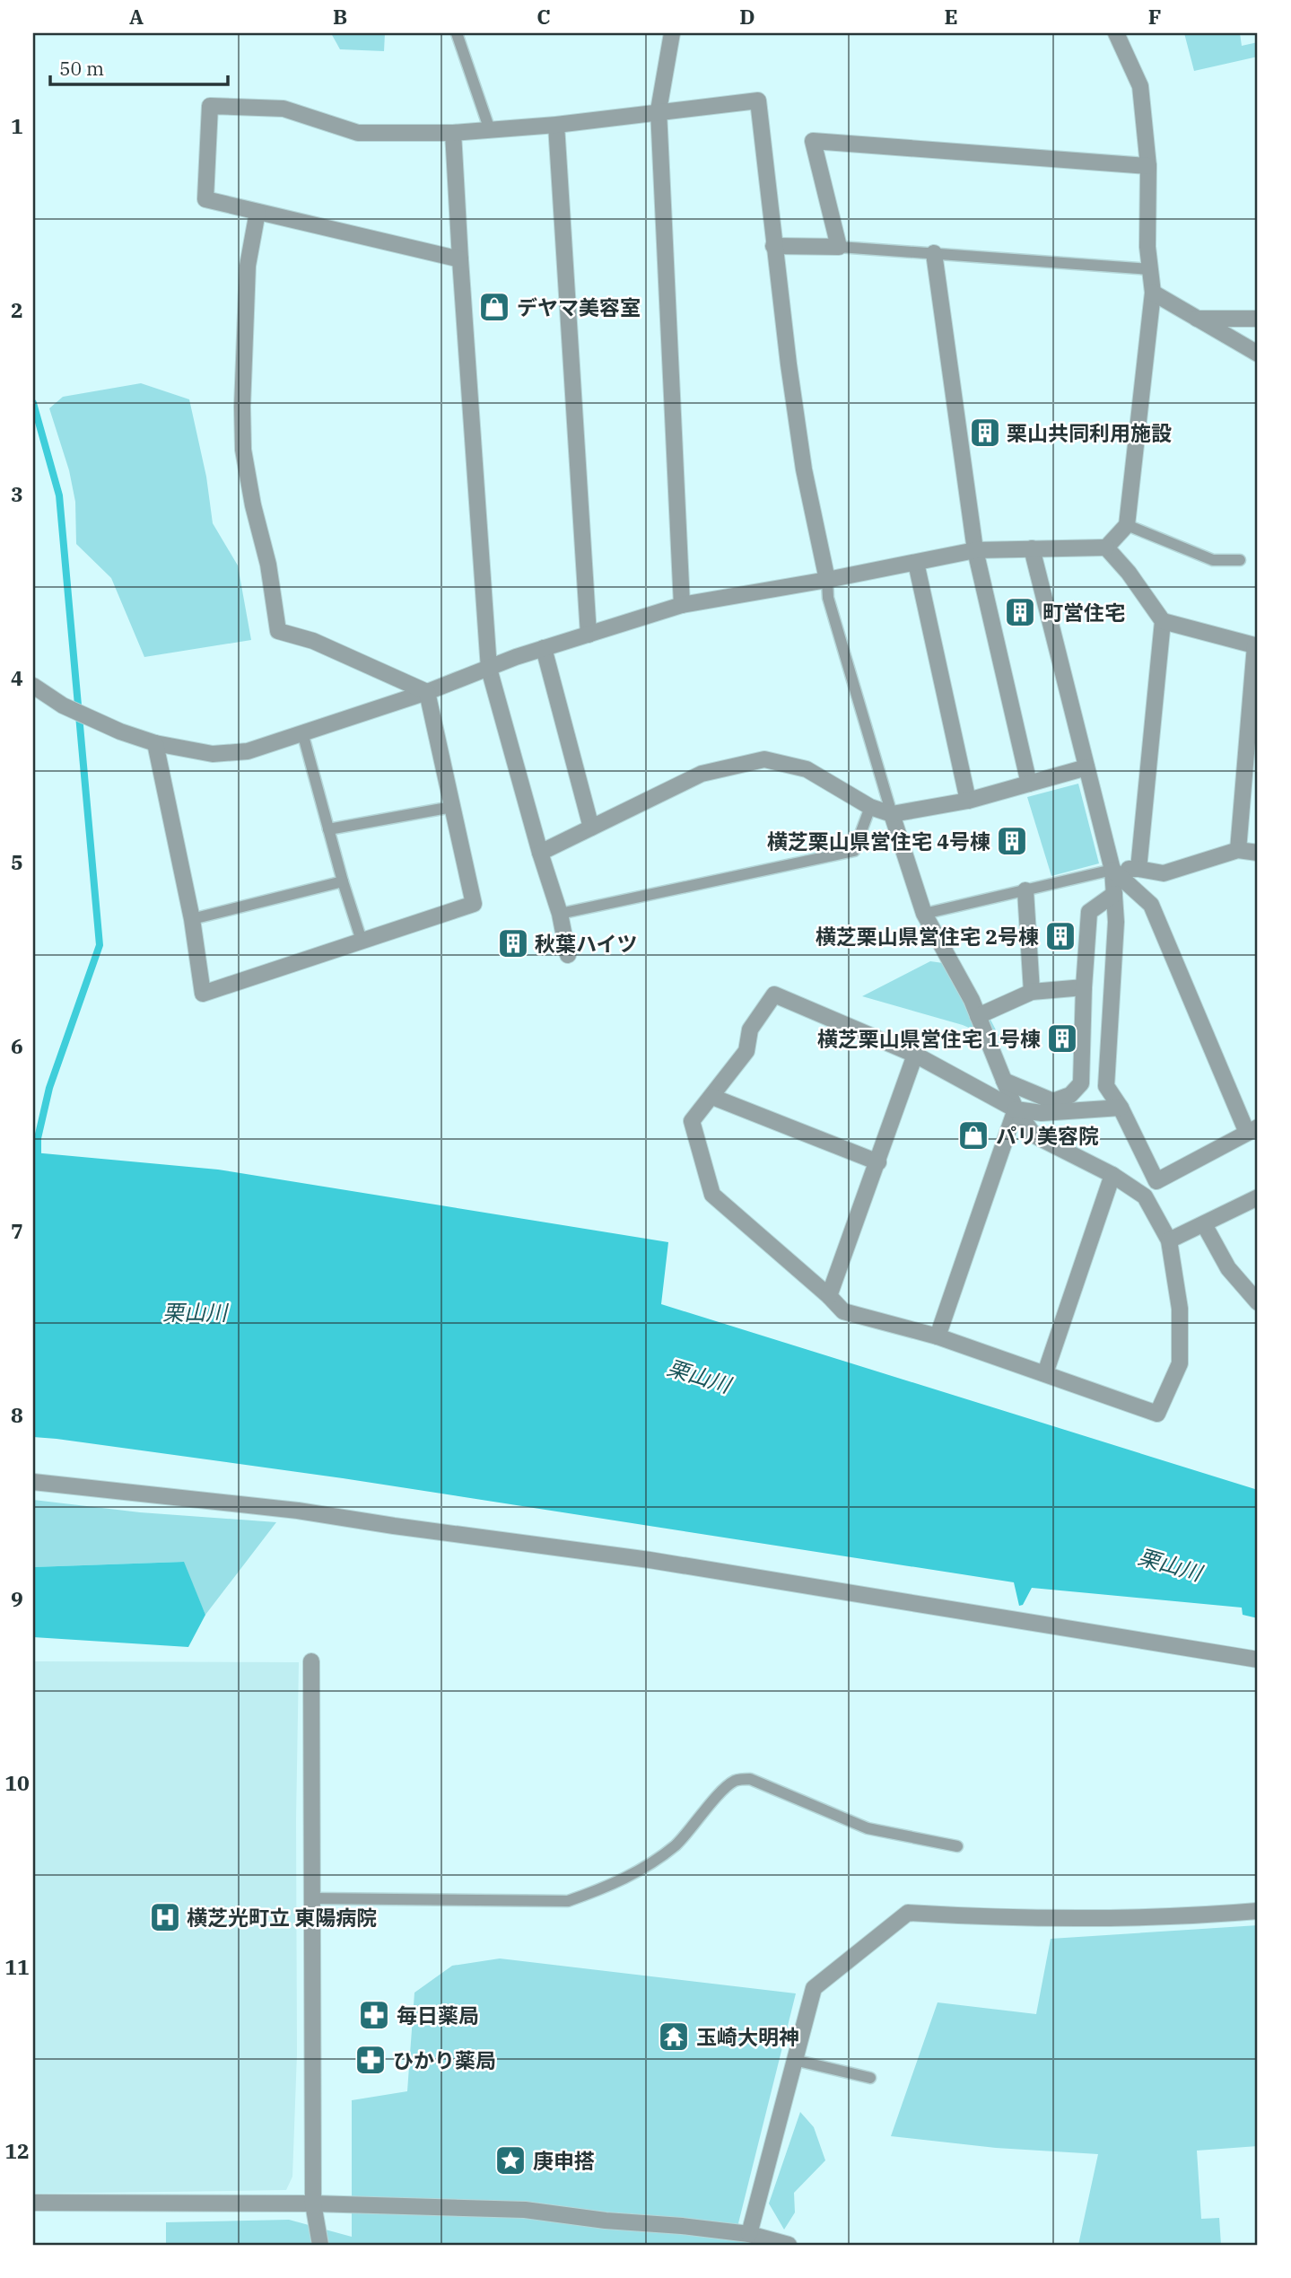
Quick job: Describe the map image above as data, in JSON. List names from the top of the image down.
{
  "water": ["栗山川"],
  "places": {
    "shop": ["デヤマ美容室", "パリ美容院"],
    "building": [
      "栗山共同利用施設",
      "町営住宅",
      "横芝栗山県営住宅 4号棟",
      "横芝栗山県営住宅 2号棟",
      "秋葉ハイツ",
      "横芝栗山県営住宅 1号棟"
    ],
    "hospital": ["横芝光町立 東陽病院"],
    "pharmacy": ["毎日薬局", "ひかり薬局"],
    "temple": ["玉崎大明神"],
    "place": ["庚申搭"]
  },
  "scale_bar": "50 m",
  "grid": {
    "columns": [
      "A",
      "B",
      "C",
      "D",
      "E",
      "F"
    ],
    "rows": [
      "1",
      "2",
      "3",
      "4",
      "5",
      "6",
      "7",
      "8",
      "9",
      "10",
      "11",
      "12"
    ]
  }
}
